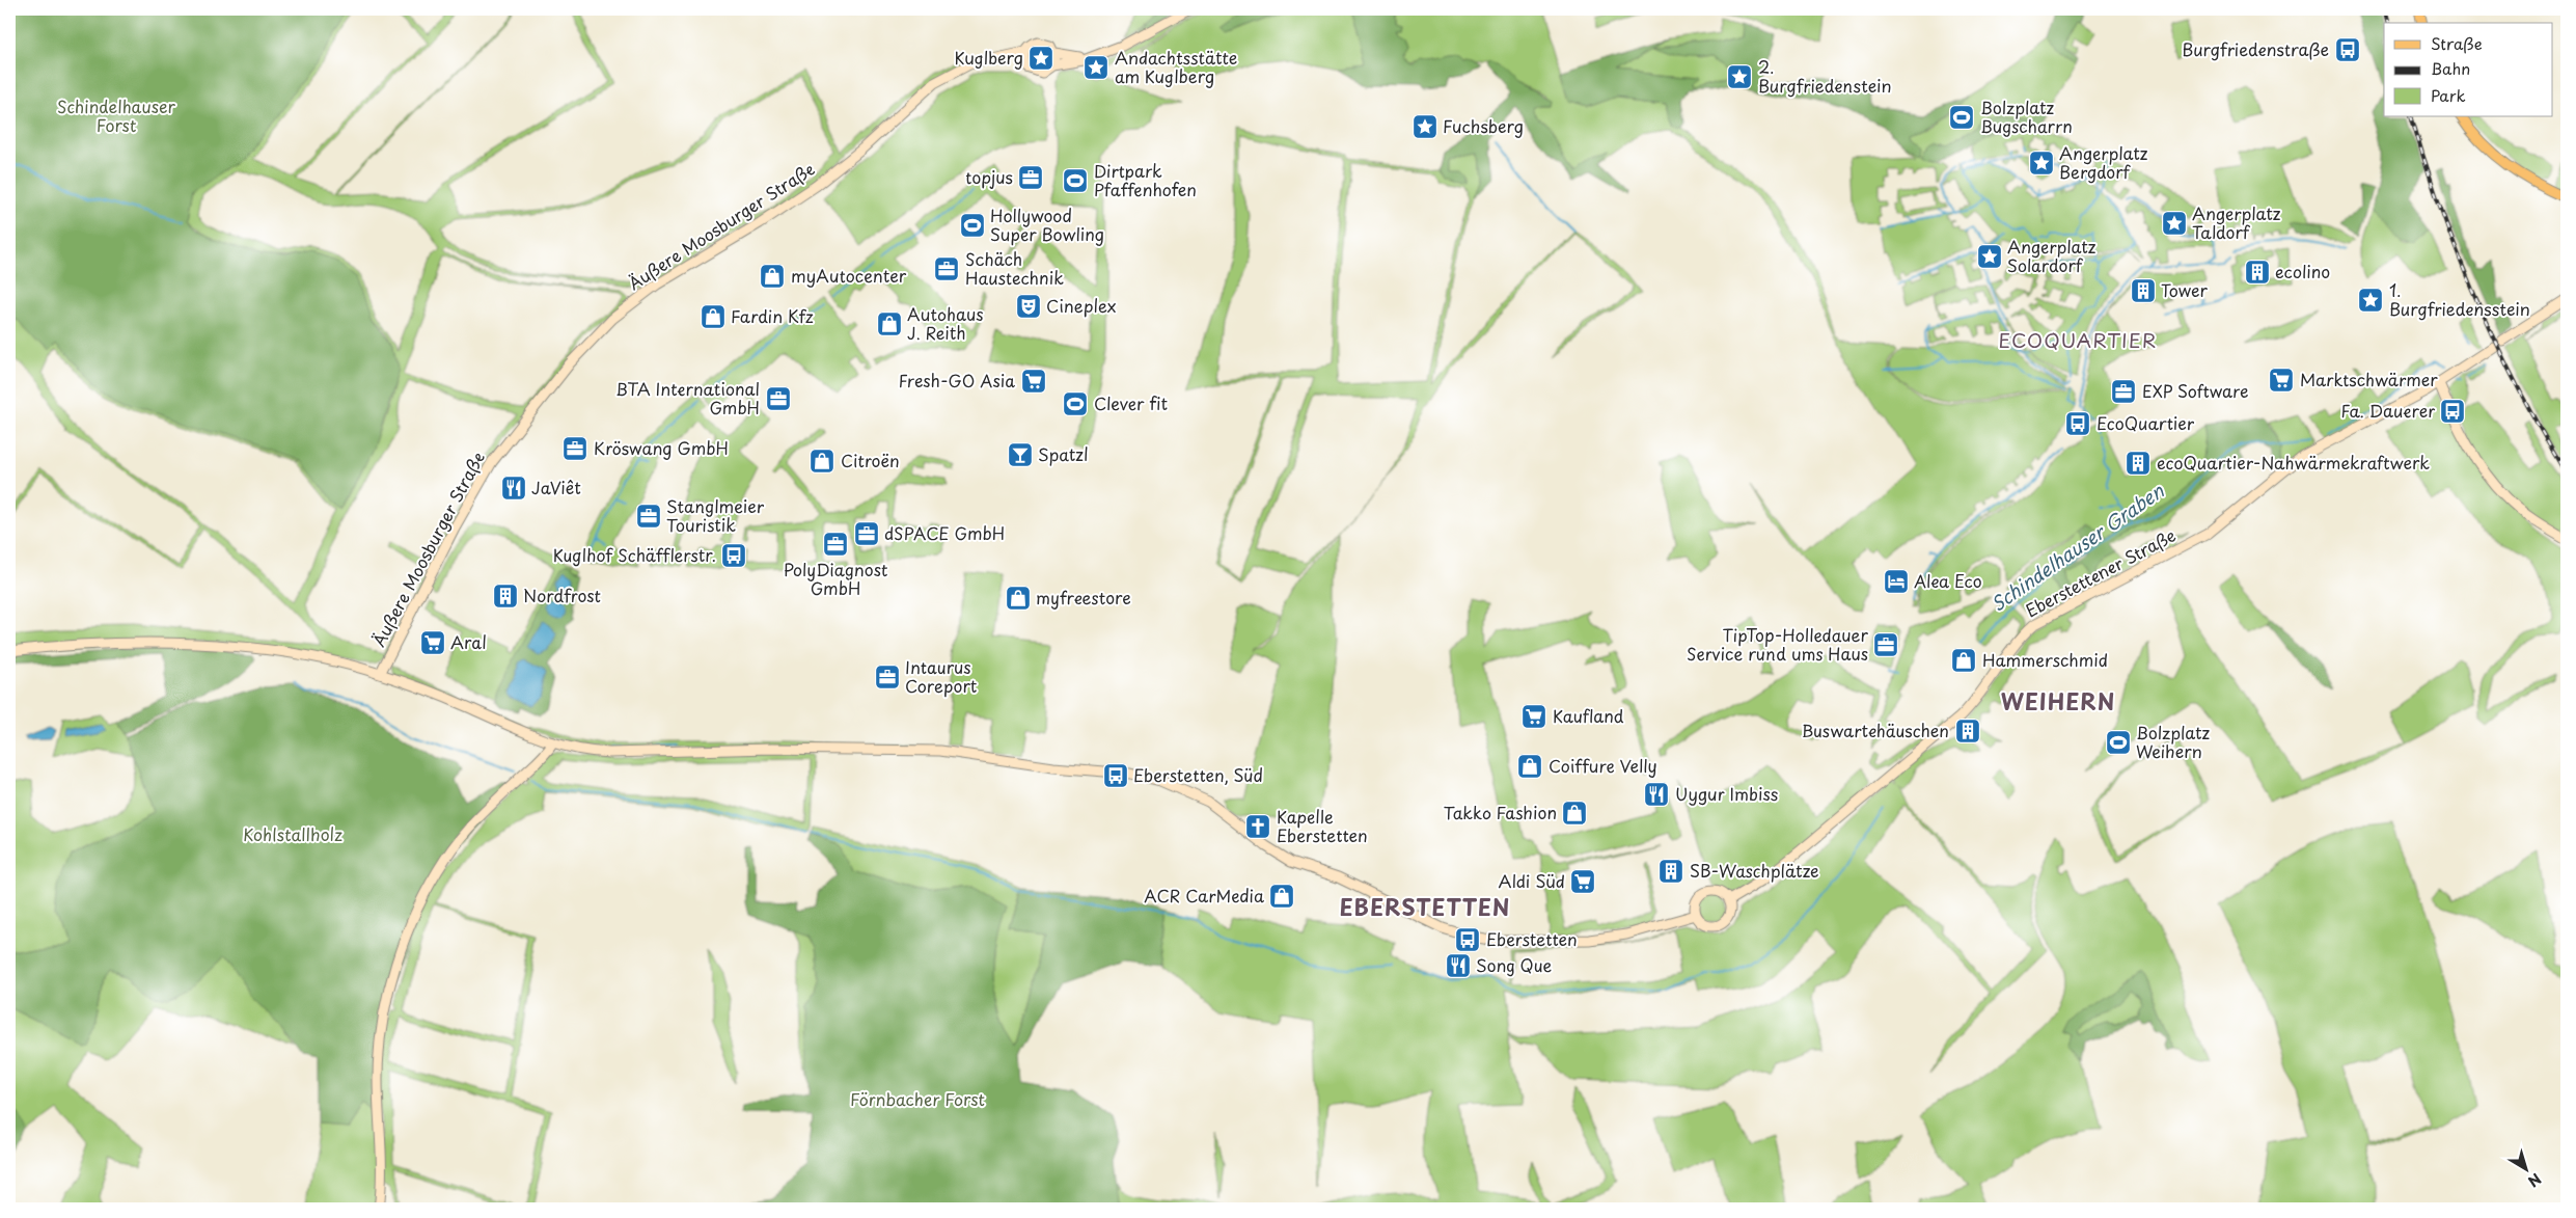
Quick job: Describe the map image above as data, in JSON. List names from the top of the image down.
{
  "streets": {
    "main road": ["Äußere Moosburger Straße", "Eberstettener Straße"]
  },
  "districts": ["ECOQUARTIER", "WEIHERN", "EBERSTETTEN"],
  "water": ["Schindelhauser Graben"],
  "parks": ["Schindelhauser Forst", "Kohlstallholz", "Förnbacher Forst"],
  "places": {
    "bus stop": [
      "Burgfriedenstraße",
      "Fa. Dauerer",
      "EcoQuartier",
      "Kuglhof Schäfflerstr.",
      "Eberstetten, Süd",
      "Eberstetten"
    ],
    "place": [
      "Kuglberg",
      "Andachtsstätte am Kuglberg",
      "2. Burgfriedenstein",
      "Fuchsberg",
      "Angerplatz Bergdorf",
      "Angerplatz Taldorf",
      "Angerplatz Solardorf",
      "1. Burgfriedensstein"
    ],
    "sports": [
      "Bolzplatz Bugscharrn",
      "Dirtpark Pfaffenhofen",
      "Hollywood Super Bowling",
      "Clever fit",
      "Bolzplatz Weihern"
    ],
    "office": [
      "topjus",
      "Schäch Haustechnik",
      "EXP Software",
      "BTA International GmbH",
      "Kröswang GmbH",
      "Stanglmeier Touristik",
      "dSPACE GmbH",
      "PolyDiagnost GmbH",
      "TipTop-Holledauer Service rund ums Haus",
      "Intaurus Coreport"
    ],
    "building": [
      "ecolino",
      "Tower",
      "ecoQuartier-Nahwärmekraftwerk",
      "Nordfrost",
      "Buswartehäuschen",
      "SB-Waschplätze"
    ],
    "shop": [
      "myAutocenter",
      "Fardin Kfz",
      "Autohaus J. Reith",
      "Citroën",
      "myfreestore",
      "Hammerschmid",
      "Coiffure Velly",
      "Takko Fashion",
      "ACR CarMedia"
    ],
    "theatre": ["Cineplex"],
    "supermarket": [
      "Marktschwärmer",
      "Fresh-GO Asia",
      "Aral",
      "Kaufland",
      "Aldi Süd"
    ],
    "bar": ["Spatzl"],
    "restaurant": ["JaViêt", "Uygur Imbiss", "Song Que"],
    "hotel": ["Alea Eco"],
    "church": ["Kapelle Eberstetten"]
  },
  "legend": ["Straße", "Bahn", "Park"],
  "north": "bottom right"
}
